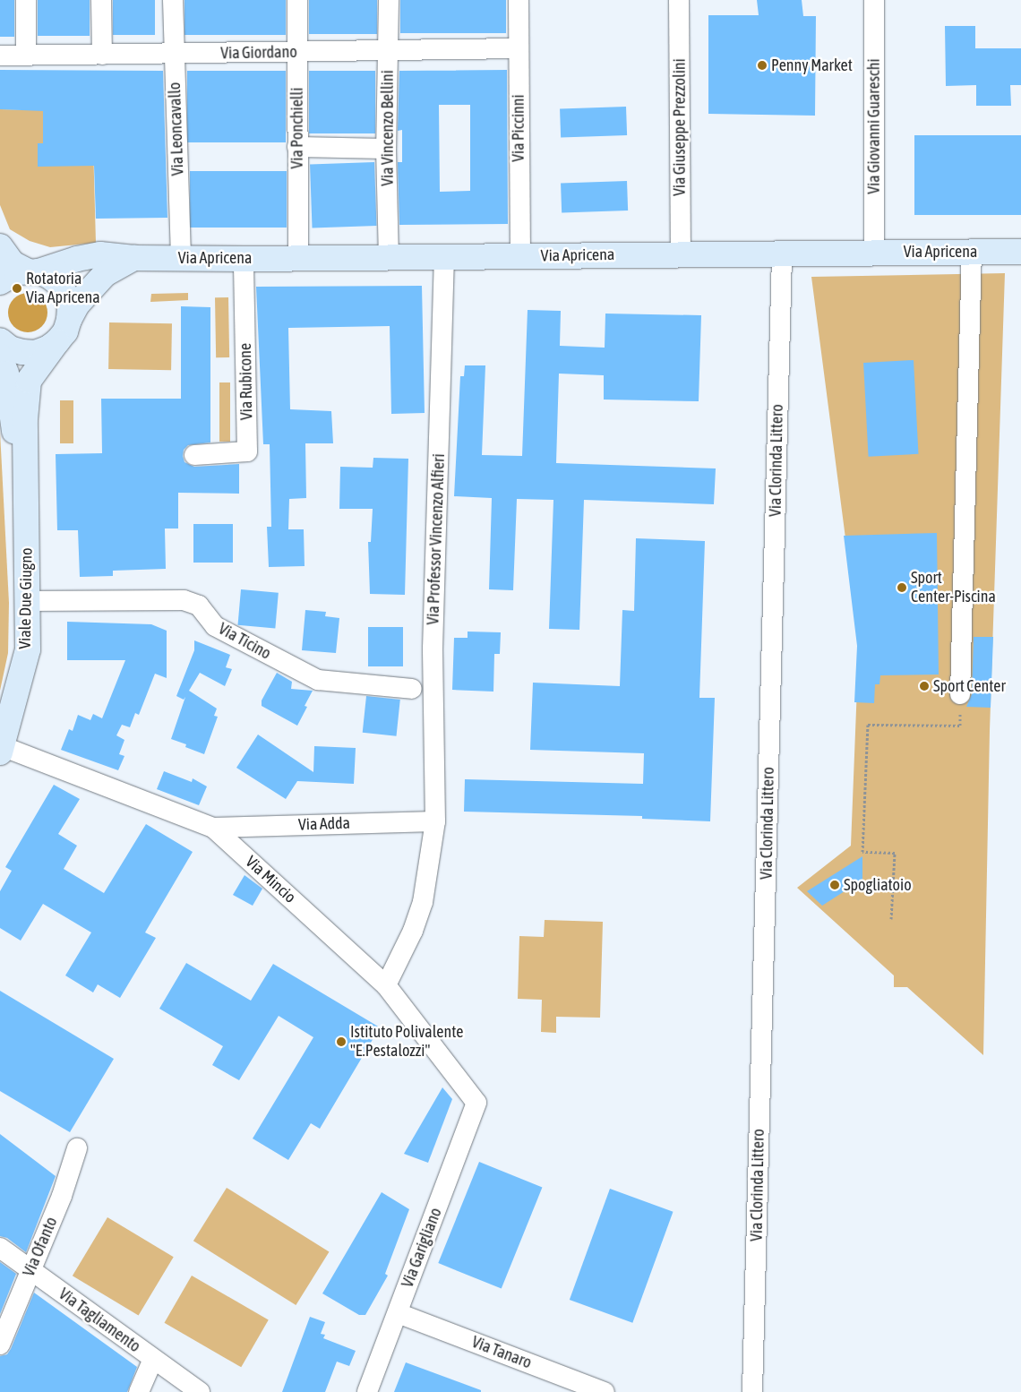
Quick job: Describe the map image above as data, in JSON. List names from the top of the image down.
{
  "streets": {
    "main road": ["Via Apricena", "Viale Due Giugno"],
    "street": [
      "Via Giordano",
      "Via Giovanni Guareschi",
      "Via Giuseppe Prezzolini",
      "Via Ponchielli",
      "Via Vincenzo Bellini",
      "Via Piccinni",
      "Via Leoncavallo",
      "Via Rubicone",
      "Via Clorinda Littero",
      "Via Professor Vincenzo Alfieri",
      "Via Ticino",
      "Via Adda",
      "Via Mincio",
      "Via Ofanto",
      "Via Garigliano",
      "Via Tagliamento",
      "Via Tanaro"
    ]
  },
  "crossings": [
    ["Via Giordano", "Via Ponchielli"],
    ["Via Giordano", "Via Vincenzo Bellini"],
    ["Via Giordano", "Via Piccinni"],
    ["Via Giordano", "Via Leoncavallo"],
    ["Via Giovanni Guareschi", "Via Apricena"],
    ["Via Giuseppe Prezzolini", "Via Apricena"],
    ["Via Ponchielli", "Via Apricena"],
    ["Via Vincenzo Bellini", "Via Apricena"],
    ["Via Piccinni", "Via Apricena"],
    ["Via Leoncavallo", "Via Apricena"],
    ["Via Apricena", "Via Rubicone"],
    ["Via Apricena", "Via Clorinda Littero"],
    ["Via Apricena", "Via Professor Vincenzo Alfieri"],
    ["Via Apricena", "Viale Due Giugno"],
    ["Via Professor Vincenzo Alfieri", "Via Adda"],
    ["Via Professor Vincenzo Alfieri", "Via Mincio"],
    ["Viale Due Giugno", "Via Ticino"],
    ["Viale Due Giugno", "Via Mincio"],
    ["Via Adda", "Via Mincio"],
    ["Via Mincio", "Via Garigliano"],
    ["Via Ofanto", "Via Tagliamento"],
    ["Via Garigliano", "Via Tanaro"]
  ],
  "places": [
    "Penny Market",
    "Rotatoria Via Apricena",
    "Sport Center-Piscina",
    "Sport Center",
    "Spogliatoio",
    "Istituto Polivalente \"E.Pestalozzi\""
  ]
}
